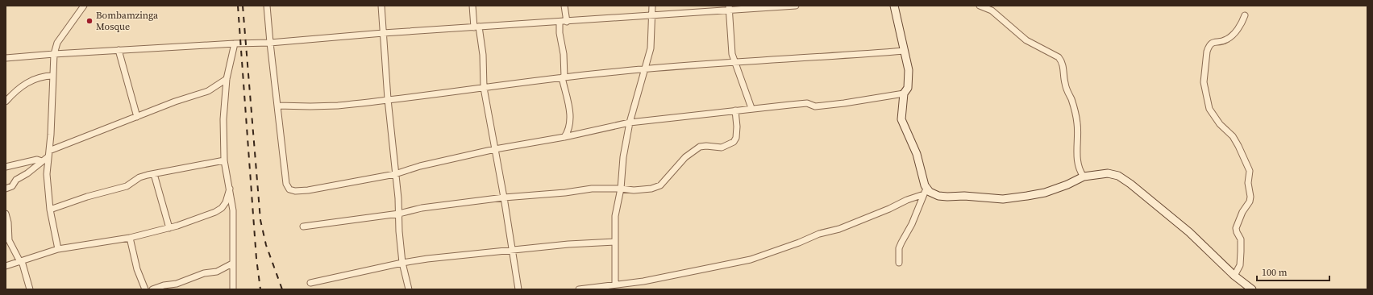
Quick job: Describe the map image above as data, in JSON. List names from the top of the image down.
{
  "places": ["Bombamzinga Mosque"],
  "scale_bar": "100 m"
}
